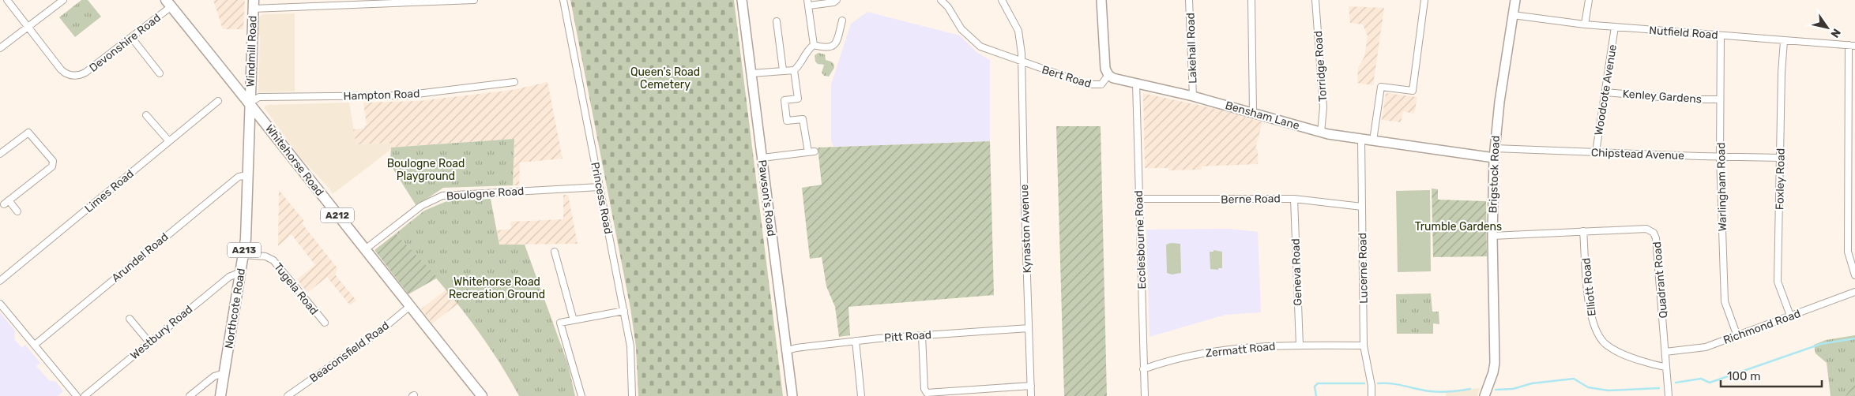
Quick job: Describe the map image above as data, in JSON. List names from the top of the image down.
{
  "streets": {
    "main road": [
      "Windmill Road",
      "Whitehorse Road",
      "A212",
      "A213",
      "Northcote Road"
    ],
    "street": [
      "Nutfield Road",
      "Devonshire Road",
      "Lakehall Road",
      "Torridge Road",
      "Bert Road",
      "Woodcote Avenue",
      "Hampton Road",
      "Kenley Gardens",
      "Bensham Lane",
      "Chipstead Avenue",
      "Brigstock Road",
      "Foxley Road",
      "Warlingham Road",
      "Limes Road",
      "Boulogne Road",
      "Princess Road",
      "Pawson's Road",
      "Berne Road",
      "Kynaston Avenue",
      "Ecclesbourne Road",
      "Arundel Road",
      "Lucerne Road",
      "Geneva Road",
      "Quadrant Road",
      "Elliott Road",
      "Tugela Road",
      "Richmond Road",
      "Westbury Road",
      "Pitt Road",
      "Zermatt Road",
      "Beaconsfield Road"
    ]
  },
  "crossings": [
    ["Nutfield Road", "Woodcote Avenue"],
    ["Nutfield Road", "Brigstock Road"],
    ["Nutfield Road", "Foxley Road"],
    ["Nutfield Road", "Warlingham Road"],
    ["Devonshire Road", "Whitehorse Road"],
    ["Lakehall Road", "Bensham Lane"],
    ["Windmill Road", "Hampton Road"],
    ["Windmill Road", "Whitehorse Road"],
    ["Windmill Road", "Northcote Road"],
    ["Torridge Road", "Bensham Lane"],
    ["Bert Road", "Bensham Lane"],
    ["Bert Road", "Kynaston Avenue"],
    ["Woodcote Avenue", "Kenley Gardens"],
    ["Woodcote Avenue", "Chipstead Avenue"],
    ["Hampton Road", "Whitehorse Road"],
    ["Hampton Road", "Northcote Road"],
    ["Kenley Gardens", "Warlingham Road"],
    ["Bensham Lane", "Chipstead Avenue"],
    ["Bensham Lane", "Brigstock Road"],
    ["Bensham Lane", "Ecclesbourne Road"],
    ["Bensham Lane", "Lucerne Road"],
    ["Chipstead Avenue", "Brigstock Road"],
    ["Chipstead Avenue", "Foxley Road"],
    ["Chipstead Avenue", "Warlingham Road"],
    ["Whitehorse Road", "Boulogne Road"],
    ["Whitehorse Road", "Northcote Road"],
    ["Whitehorse Road", "Beaconsfield Road"],
    ["Brigstock Road", "Quadrant Road"],
    ["Foxley Road", "Richmond Road"],
    ["Warlingham Road", "Richmond Road"],
    ["Boulogne Road", "Princess Road"],
    ["Pawson's Road", "Pitt Road"],
    ["Berne Road", "Ecclesbourne Road"],
    ["Berne Road", "Lucerne Road"],
    ["Berne Road", "Geneva Road"],
    ["Kynaston Avenue", "Pitt Road"],
    ["Ecclesbourne Road", "Zermatt Road"],
    ["Arundel Road", "Northcote Road"],
    ["Lucerne Road", "Zermatt Road"],
    ["Geneva Road", "Zermatt Road"],
    ["Quadrant Road", "Elliott Road"],
    ["Quadrant Road", "Richmond Road"],
    ["Tugela Road", "Northcote Road"],
    ["Northcote Road", "Westbury Road"]
  ],
  "parks": [
    "Queen's Road Cemetery",
    "Boulogne Road Playground",
    "Trumble Gardens",
    "Whitehorse Road Recreation Ground"
  ],
  "scale_bar": "100 m",
  "north": "bottom right"
}
